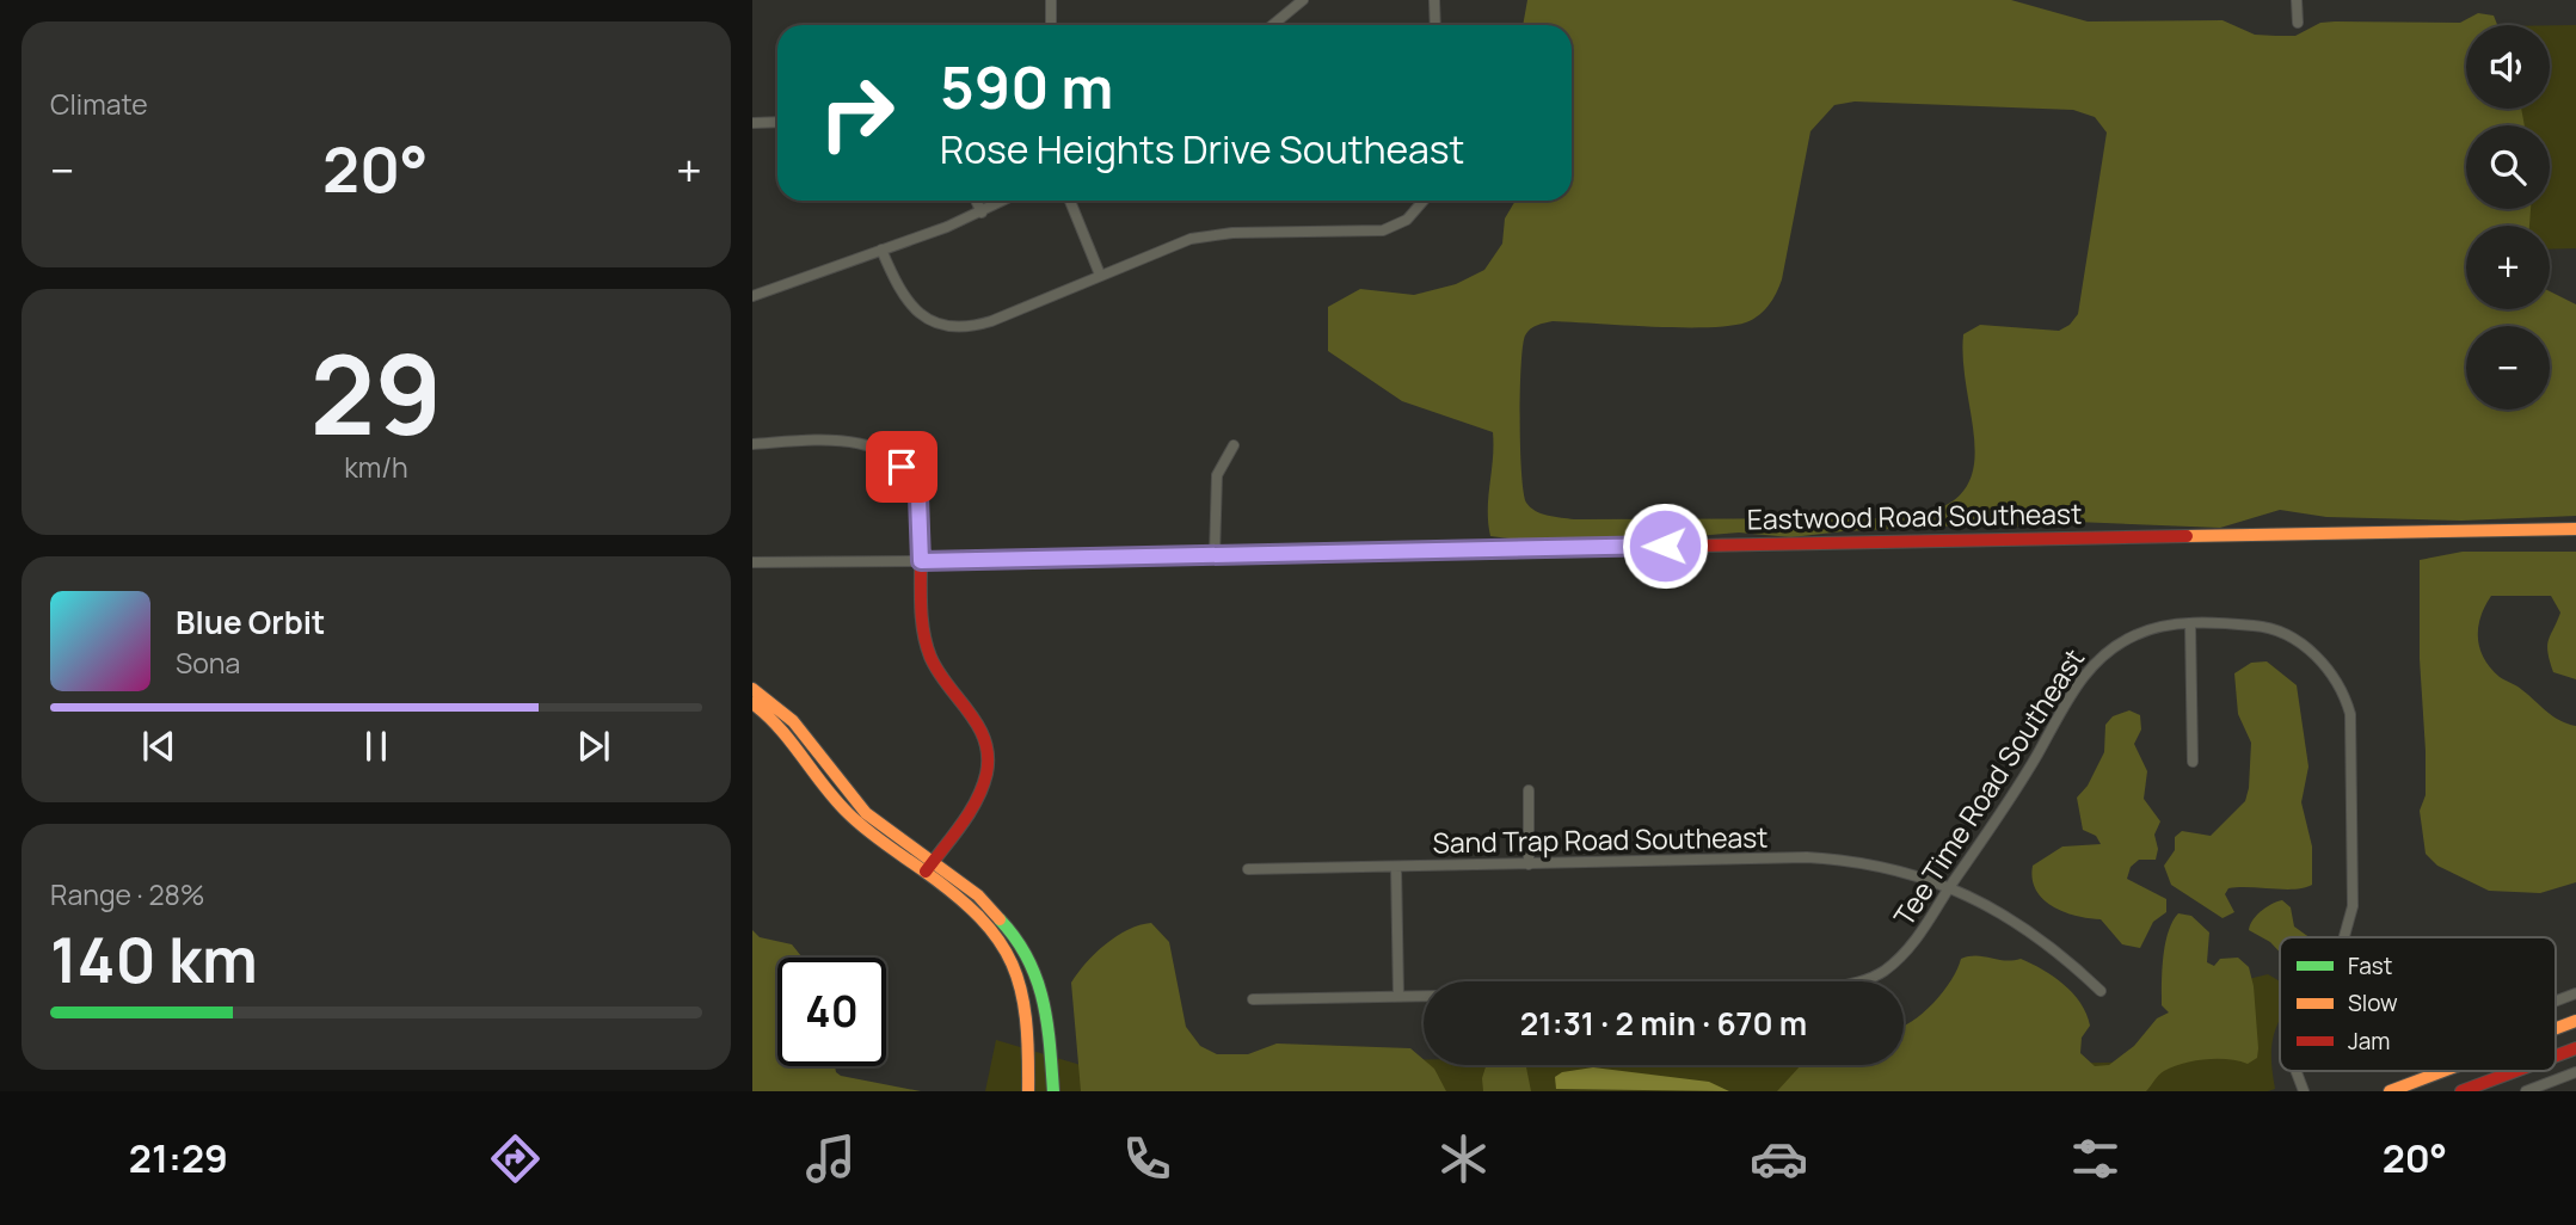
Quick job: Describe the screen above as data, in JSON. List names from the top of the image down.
{
  "streets": {
    "street": ["Eastwood Road Southeast", "Tee Time Road Southeast", "Sand Trap Road Southeast"]
  },
  "crossings": [
    ["Tee Time Road Southeast", "Sand Trap Road Southeast"]
  ],
  "legend": ["Fast", "Slow", "Jam"],
  "page": {
    "tile": [
      "Climate",
      ["29", "km/h"],
      ["Range · 28%", "140 km"]
    ],
    "map_buttons": ["+", "−"],
    "turn": ["590 m", "Rose Heights Drive Southeast"],
    "heat": ["−", "20°", "+"],
    "song": ["Blue Orbit", "Sona"],
    "limit": "40",
    "trip": "21:31 · 2 min · 670 m",
    "tabs": ["21:29", "20°"]
  }
}
